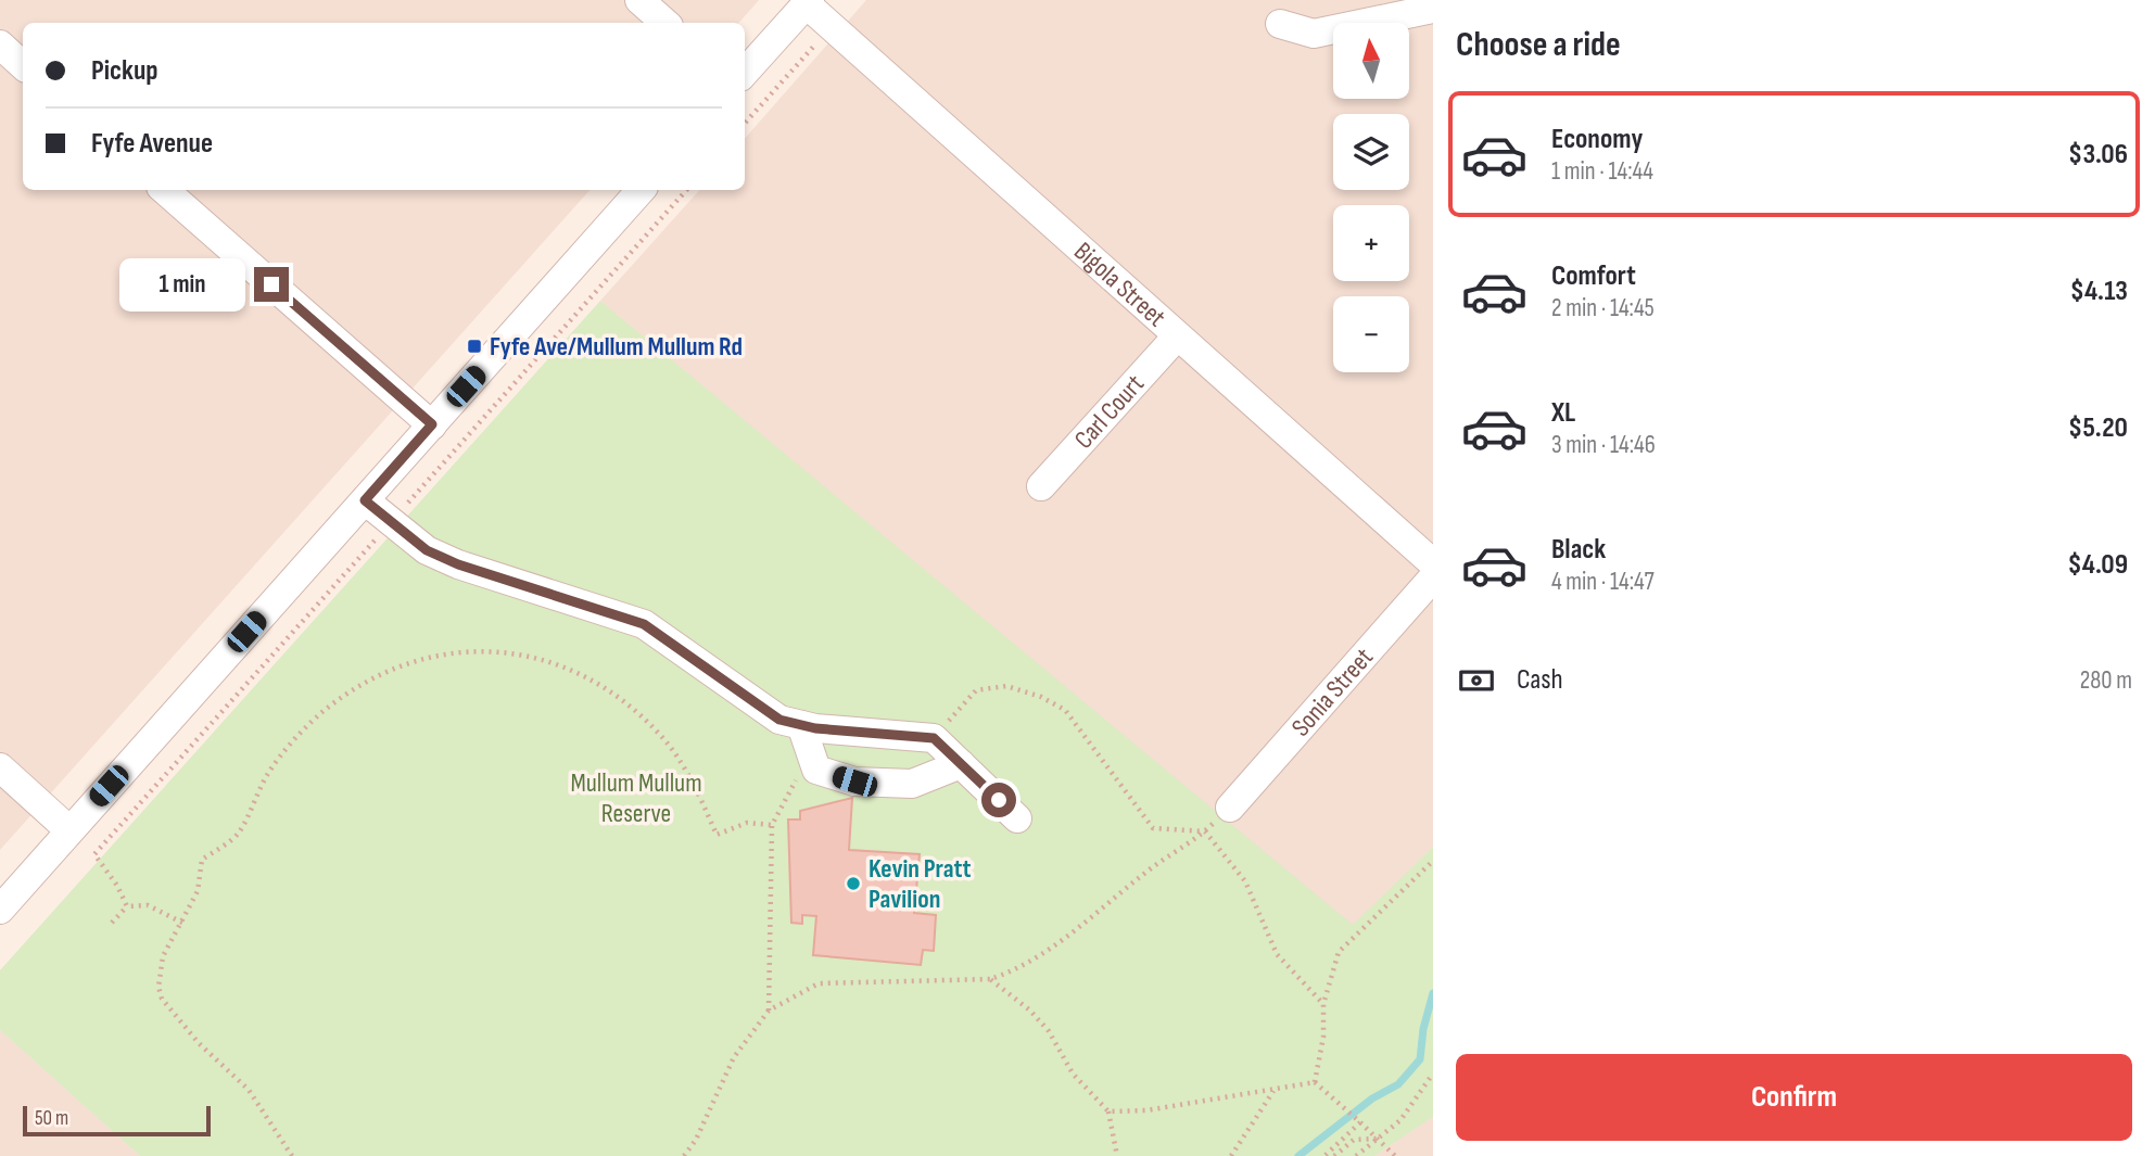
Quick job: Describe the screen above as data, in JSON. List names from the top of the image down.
{
  "streets": {
    "street": ["Bigola Street", "Carl Court", "Sonia Street"]
  },
  "crossings": [
    ["Bigola Street", "Carl Court"]
  ],
  "parks": ["Mullum Mullum Reserve"],
  "places": {
    "transit": ["Fyfe Ave/Mullum Mullum Rd"],
    "other": ["Kevin Pratt Pavilion"]
  },
  "scale_bar": "50 m",
  "north": "top",
  "page": {
    "heading": "Choose a ride",
    "map_buttons": ["+", "−"],
    "banner": ["Pickup", "Fyfe Avenue"],
    "list": [
      {
        "name": "Economy",
        "note": "1 min · 14:44",
        "value": "$3.06"
      },
      {
        "name": "Comfort",
        "note": "2 min · 14:45",
        "value": "$4.13"
      },
      {
        "name": "XL",
        "note": "3 min · 14:46",
        "value": "$5.20"
      },
      {
        "name": "Black",
        "note": "4 min · 14:47",
        "value": "$4.09"
      }
    ],
    "bubble": "1 min",
    "pay": ["Cash", "280 m"],
    "buttons": "Confirm",
    "scale": "50 m"
  }
}
